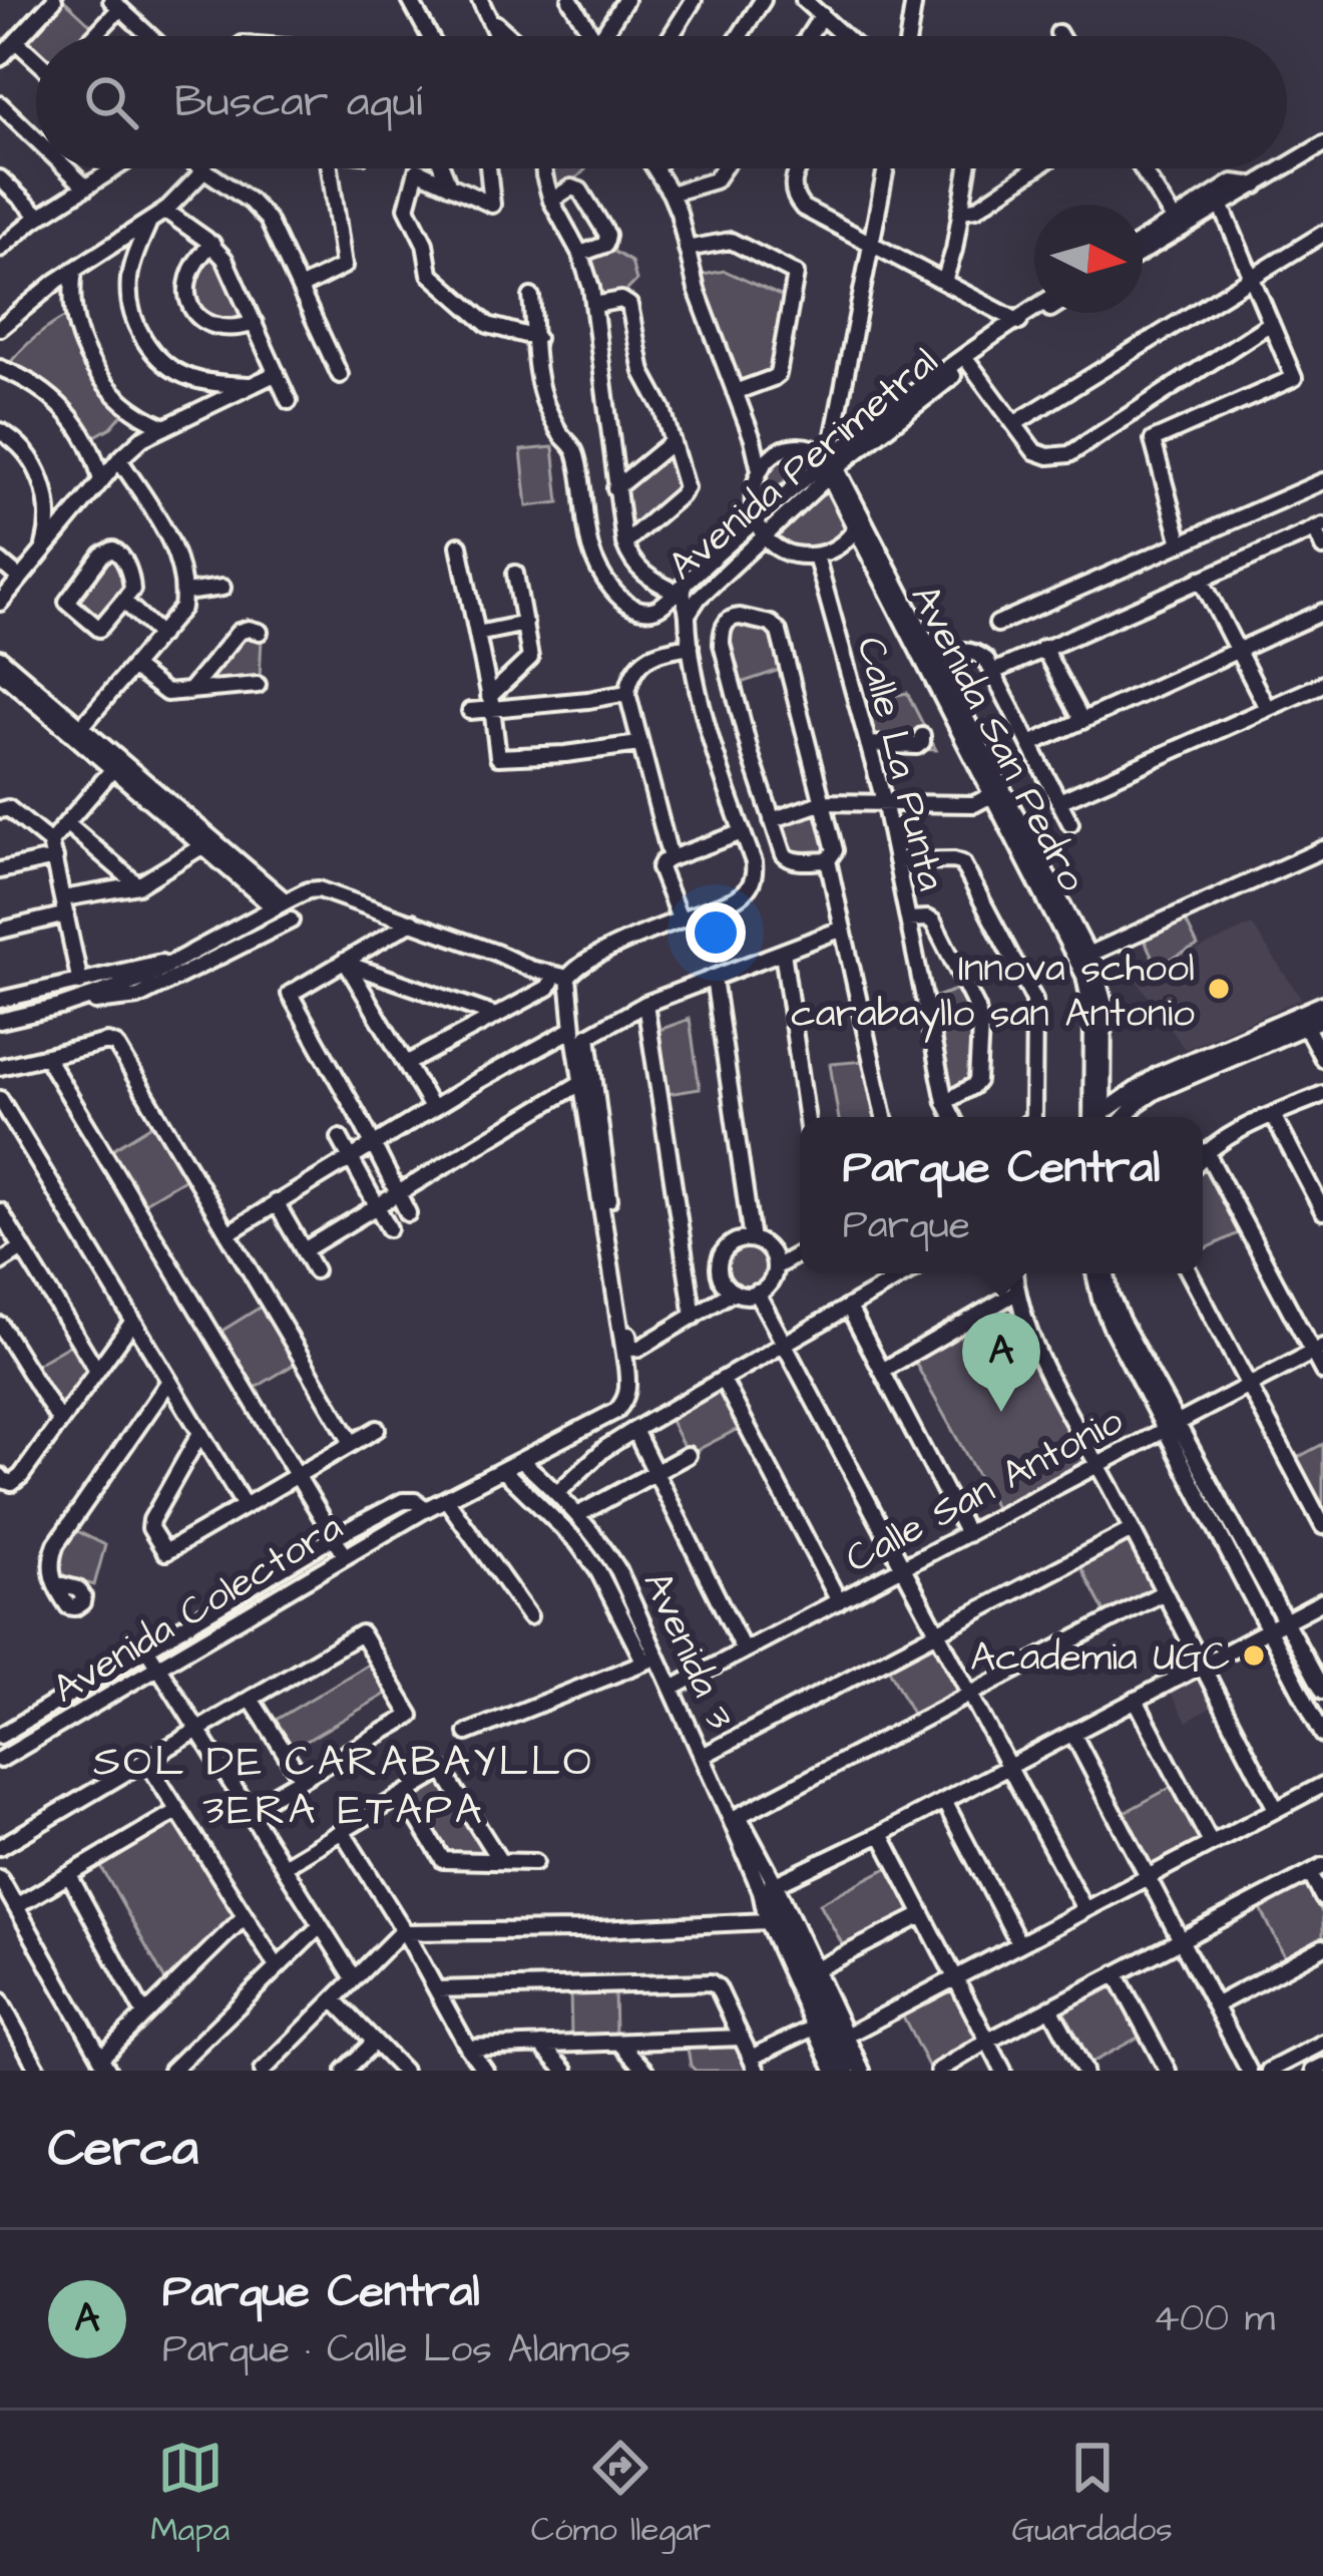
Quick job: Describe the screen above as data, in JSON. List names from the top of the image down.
{
  "streets": {
    "street": [
      "Avenida Perimetral",
      "Avenida San Pedro",
      "Calle La Punta",
      "Calle San Antonio",
      "Avenida Colectora",
      "Avenida 3"
    ]
  },
  "crossings": [
    ["Avenida Perimetral", "Avenida San Pedro"],
    ["Calle San Antonio", "Avenida 3"],
    ["Avenida Colectora", "Avenida 3"]
  ],
  "districts": ["SOL DE CARABAYLLO 3ERA ETAPA"],
  "places": ["Innova school carabayllo san Antonio", "Academia UGC"],
  "north": "right",
  "page": {
    "search": "Buscar aquí",
    "popup": ["Parque Central", "Parque"],
    "pins": "A",
    "heading": "Cerca",
    "list": [
      {
        "mark": "A",
        "name": "Parque Central",
        "note": "Parque · Calle Los Alamos",
        "value": "400 m"
      }
    ],
    "nav": ["Mapa", "Cómo llegar", "Guardados"]
  }
}
